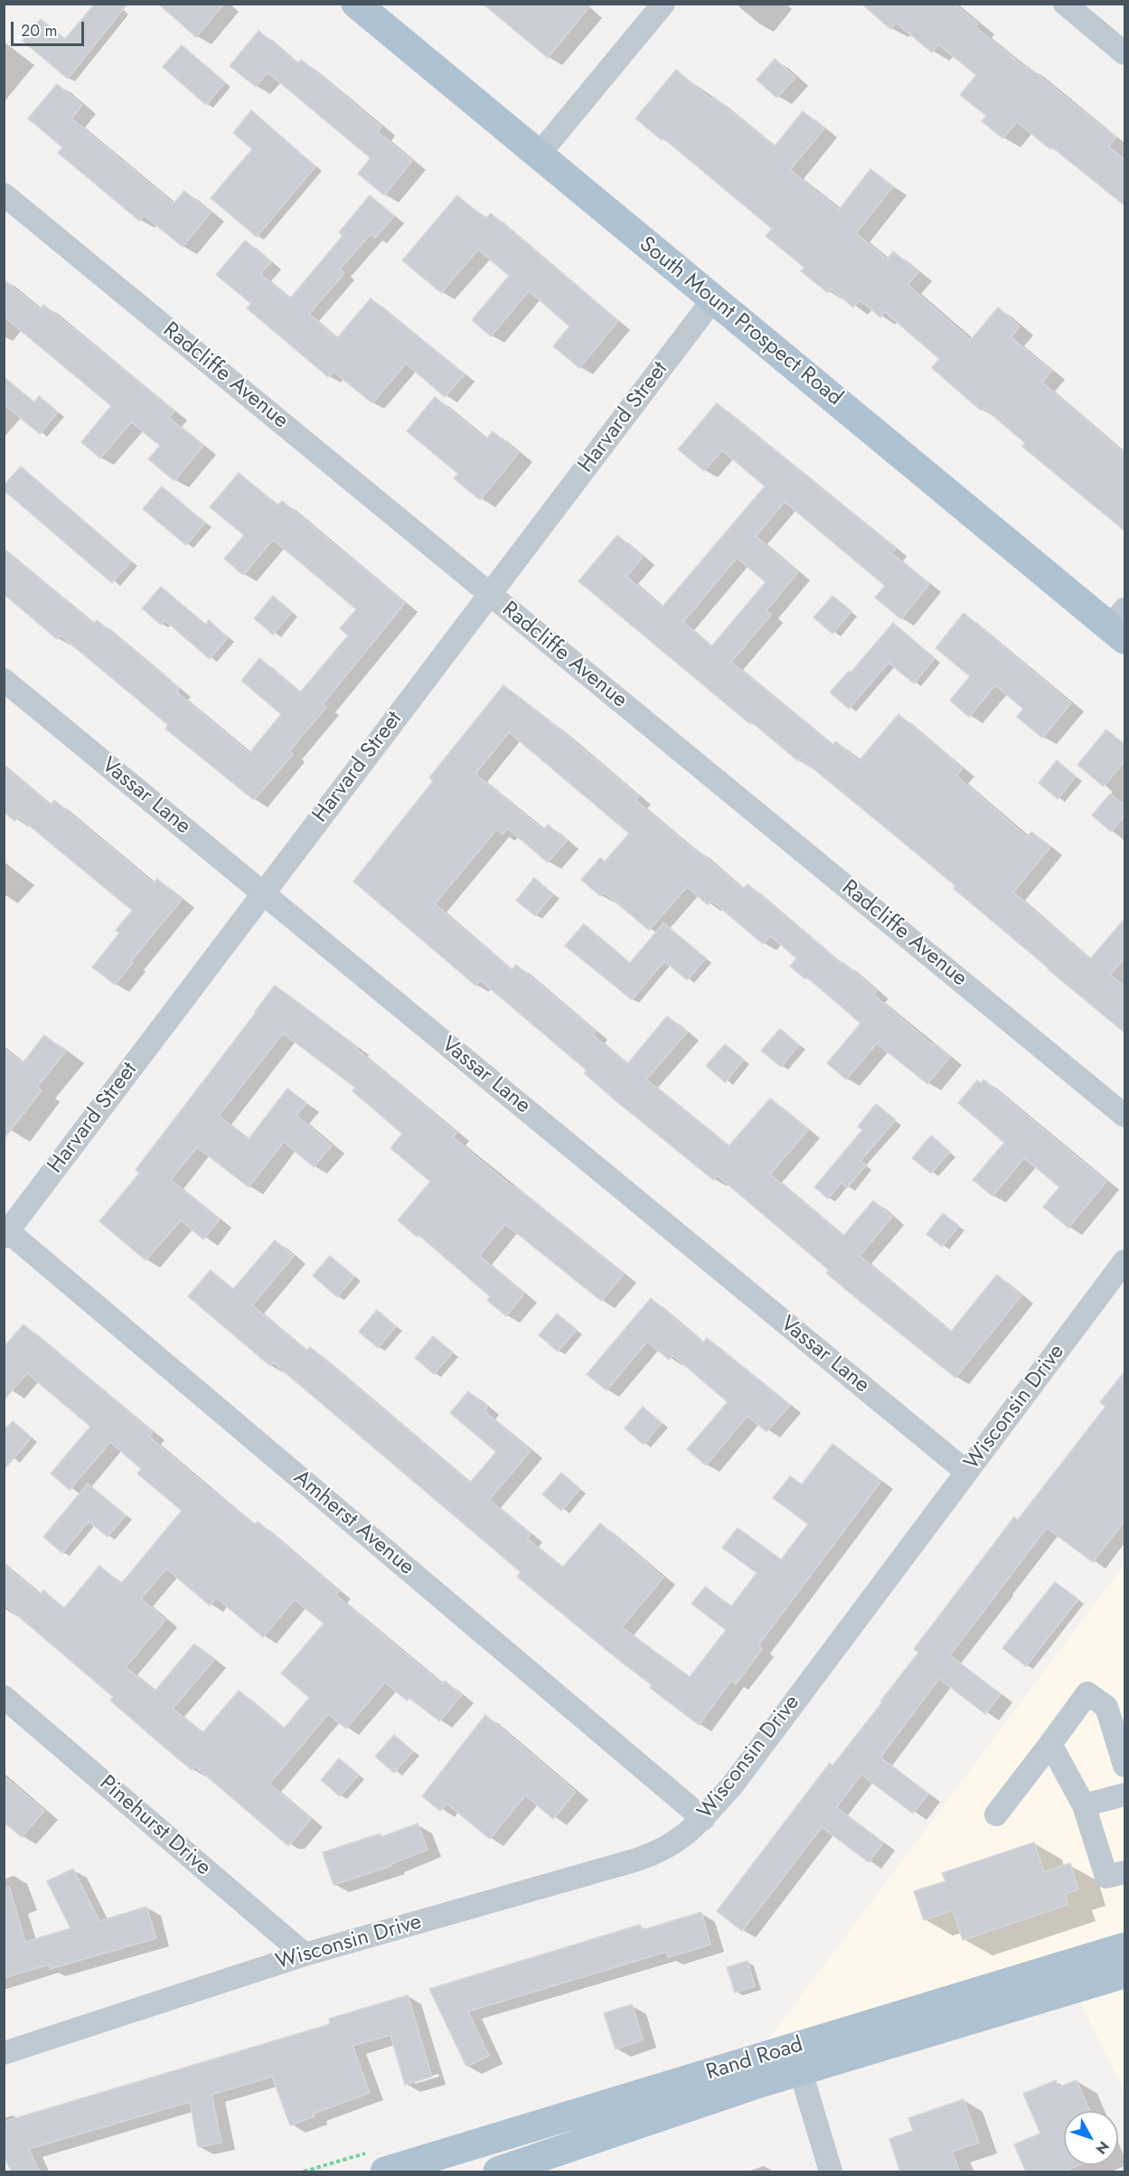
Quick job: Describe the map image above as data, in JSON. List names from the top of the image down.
{
  "streets": {
    "main road": ["South Mount Prospect Road", "Rand Road"],
    "street": [
      "Radcliffe Avenue",
      "Harvard Street",
      "Vassar Lane",
      "Wisconsin Drive",
      "Amherst Avenue",
      "Pinehurst Drive"
    ]
  },
  "crossings": [
    ["South Mount Prospect Road", "Harvard Street"],
    ["Radcliffe Avenue", "Harvard Street"],
    ["Harvard Street", "Vassar Lane"],
    ["Harvard Street", "Amherst Avenue"],
    ["Vassar Lane", "Wisconsin Drive"],
    ["Wisconsin Drive", "Amherst Avenue"],
    ["Wisconsin Drive", "Pinehurst Drive"]
  ],
  "scale_bar": "20 m",
  "north": "bottom right"
}
